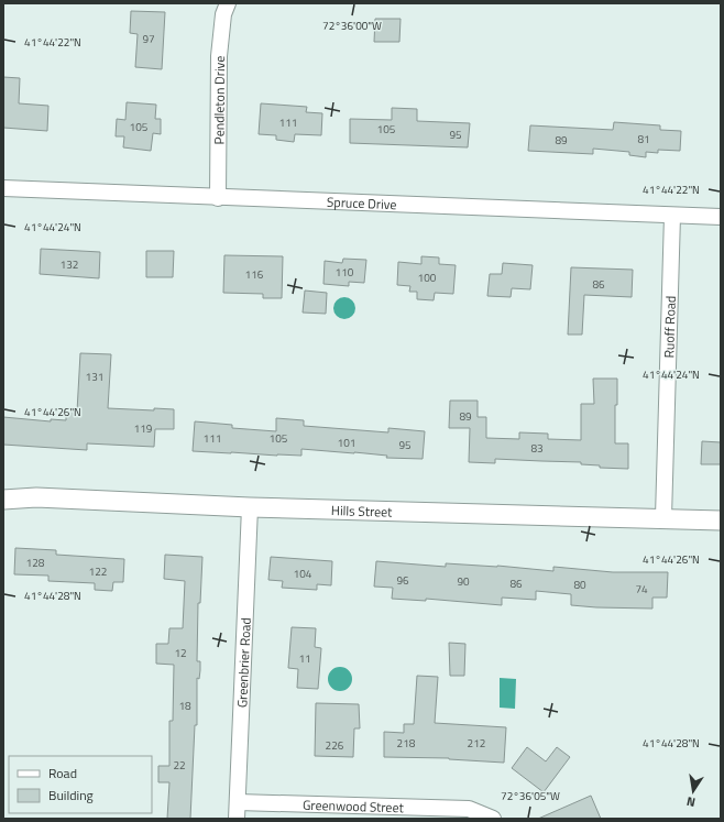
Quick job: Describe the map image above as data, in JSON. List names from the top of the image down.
{
  "streets": {
    "street": [
      "Pendleton Drive",
      "Spruce Drive",
      "Ruoff Road",
      "Hills Street",
      "Greenbrier Road",
      "Greenwood Street"
    ]
  },
  "crossings": [
    ["Pendleton Drive", "Spruce Drive"],
    ["Spruce Drive", "Ruoff Road"],
    ["Ruoff Road", "Hills Street"],
    ["Hills Street", "Greenbrier Road"],
    ["Greenbrier Road", "Greenwood Street"]
  ],
  "house_numbers": [
    "97",
    "111",
    "105",
    "105",
    "95",
    "81",
    "89",
    "132",
    "110",
    "116",
    "100",
    "86",
    "131",
    "89",
    "119",
    "111",
    "105",
    "101",
    "95",
    "83",
    "128",
    "122",
    "104",
    "96",
    "90",
    "86",
    "80",
    "74",
    "12",
    "11",
    "18",
    "218",
    "212",
    "226",
    "22"
  ],
  "legend": ["Road", "Building"],
  "north": "bottom",
  "coordinates": [
    "72°36'00\"W",
    "41°44'22\"N",
    "41°44'24\"N",
    "41°44'26\"N",
    "41°44'28\"N",
    "72°36'05\"W"
  ]
}
